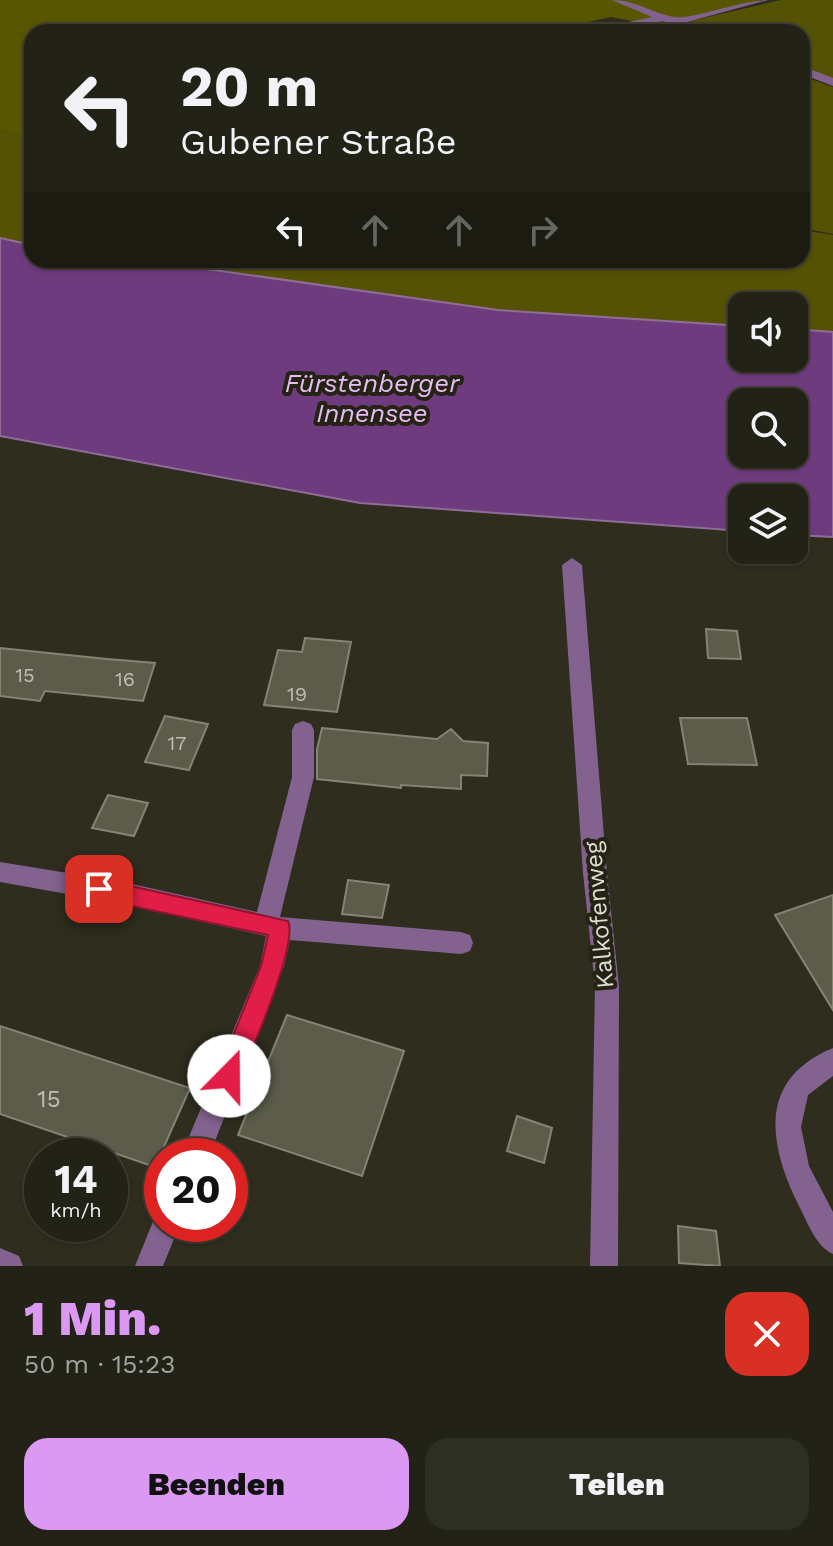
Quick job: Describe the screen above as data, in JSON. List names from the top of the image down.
{
  "streets": {
    "street": ["Kalkofenweg"]
  },
  "water": ["Fürstenberger Innensee"],
  "house_numbers": [
    "15",
    "16",
    "19",
    "17",
    "15"
  ],
  "page": {
    "turn": ["20 m", "Gubener Straße"],
    "speed": "14 km/h",
    "limit": "20",
    "heading": ["1 Min.", "50 m · 15:23"],
    "buttons": ["Beenden", "Teilen"]
  }
}
